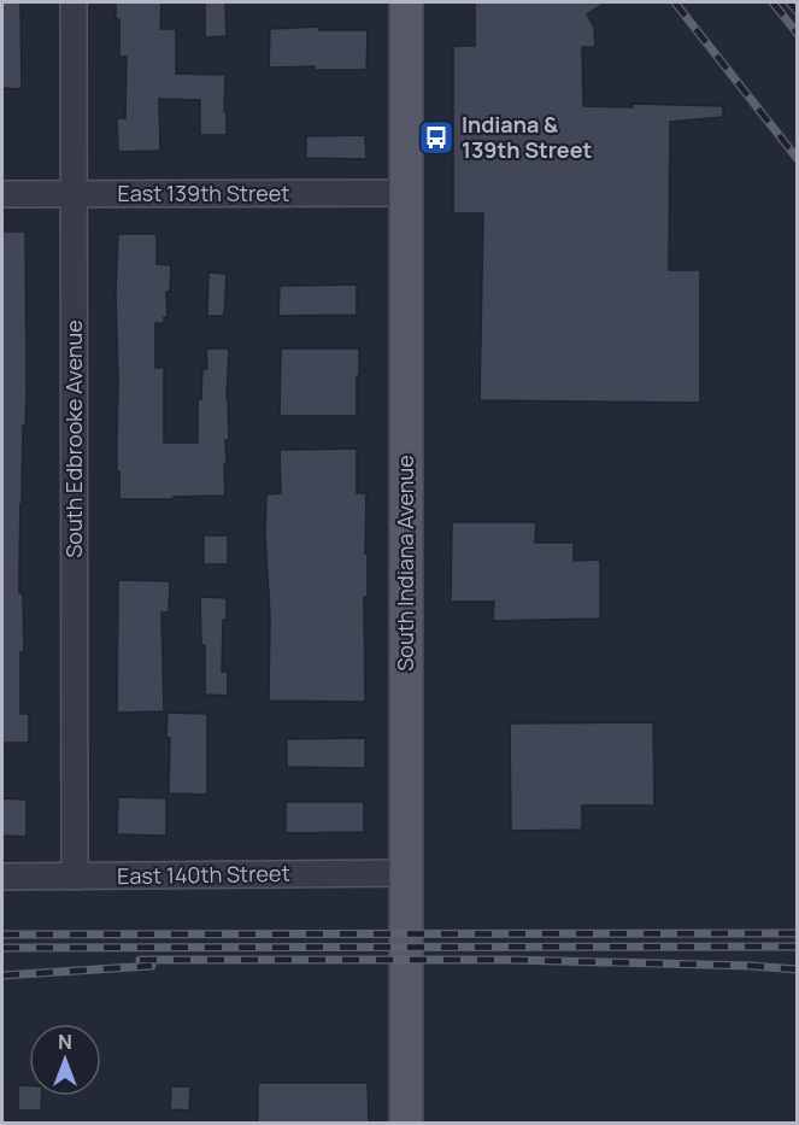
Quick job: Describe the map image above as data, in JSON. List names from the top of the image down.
{
  "streets": {
    "main road": ["South Indiana Avenue"],
    "street": ["East 139th Street", "South Edbrooke Avenue", "East 140th Street"]
  },
  "crossings": [
    ["East 139th Street", "South Edbrooke Avenue"],
    ["East 139th Street", "South Indiana Avenue"],
    ["South Edbrooke Avenue", "East 140th Street"],
    ["South Indiana Avenue", "East 140th Street"]
  ],
  "places": {
    "bus stop": ["Indiana & 139th Street"]
  },
  "north": "top"
}
